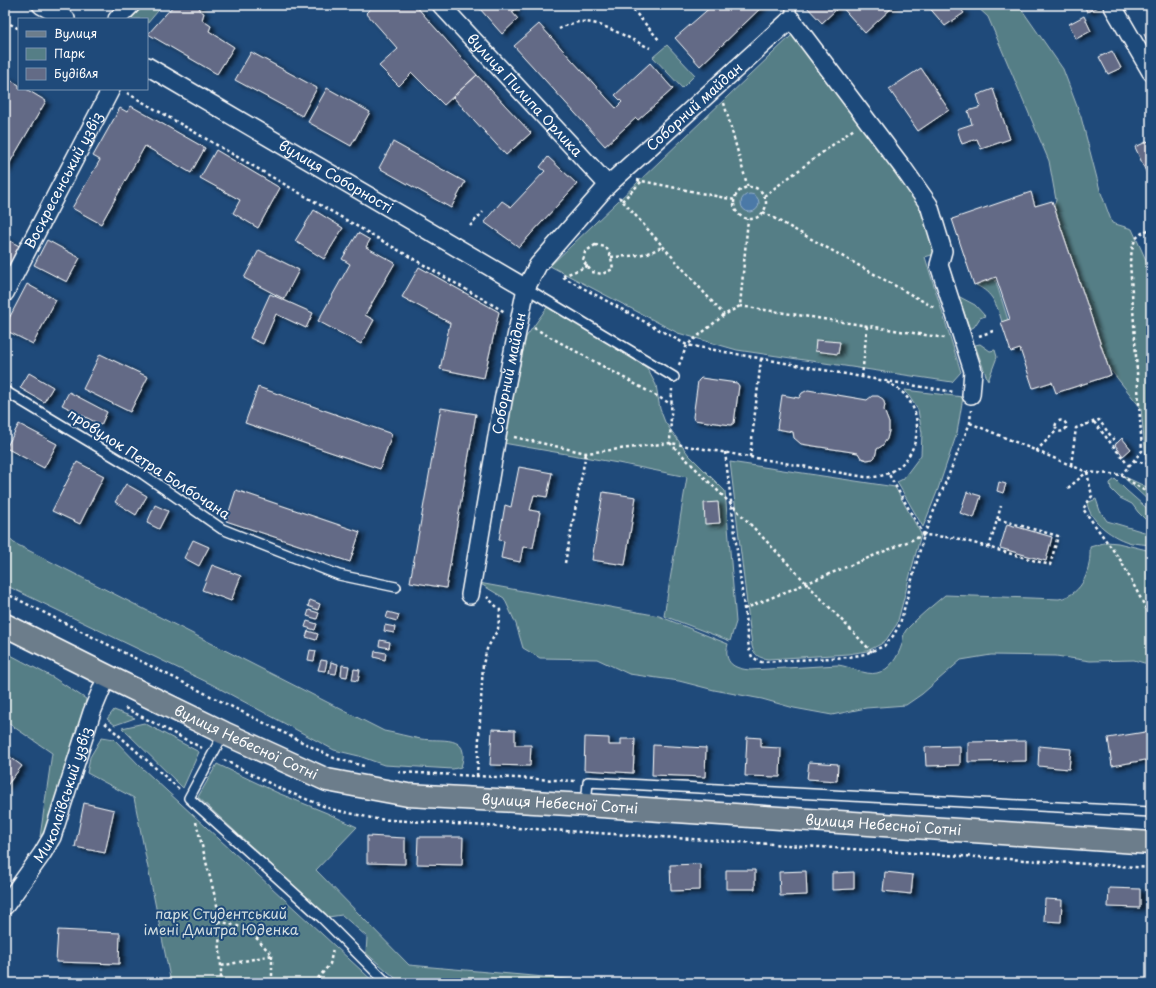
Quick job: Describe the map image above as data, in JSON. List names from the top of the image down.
{
  "streets": {
    "main road": ["вулиця Небесної Сотні"],
    "street": [
      "вулиця Пилипа Орлика",
      "Соборний майдан",
      "вулиця Соборності",
      "Воскресенський узвіз",
      "Миколаївський узвіз"
    ],
    "lane": ["провулок Петра Болбочана"]
  },
  "crossings": [
    ["вулиця Пилипа Орлика", "Соборний майдан"],
    ["Соборний майдан", "вулиця Соборності"],
    ["вулиця Небесної Сотні", "Миколаївський узвіз"]
  ],
  "parks": ["парк Студентський імені Дмитра Юденка"],
  "legend": ["Вулиця", "Парк", "Будівля"]
}
